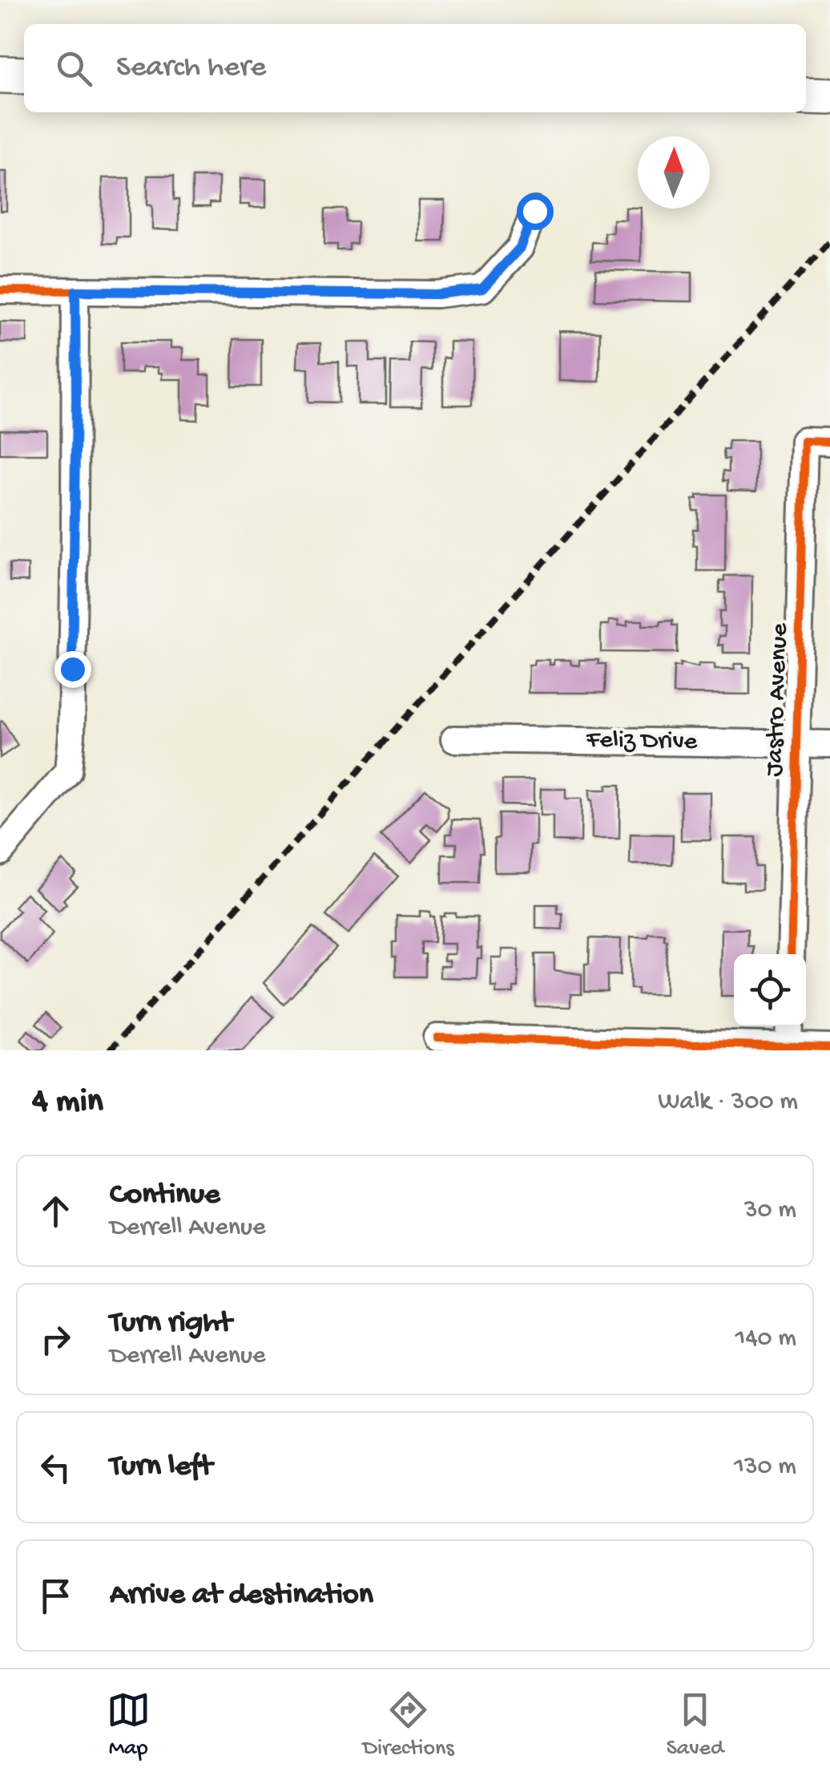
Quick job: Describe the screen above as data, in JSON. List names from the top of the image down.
{
  "streets": {
    "street": ["Jastro Avenue", "Feliz Drive"]
  },
  "crossings": [
    ["Jastro Avenue", "Feliz Drive"]
  ],
  "north": "top",
  "page": {
    "search": "Search here",
    "heading": ["4 min", "Walk · 300 m"],
    "list": [
      ["Continue", "Derrell Avenue", "30 m"],
      ["Turn right", "Derrell Avenue", "140 m"],
      ["Turn left", "130 m"],
      "Arrive at destination"
    ],
    "nav": ["Map", "Directions", "Saved"]
  }
}
